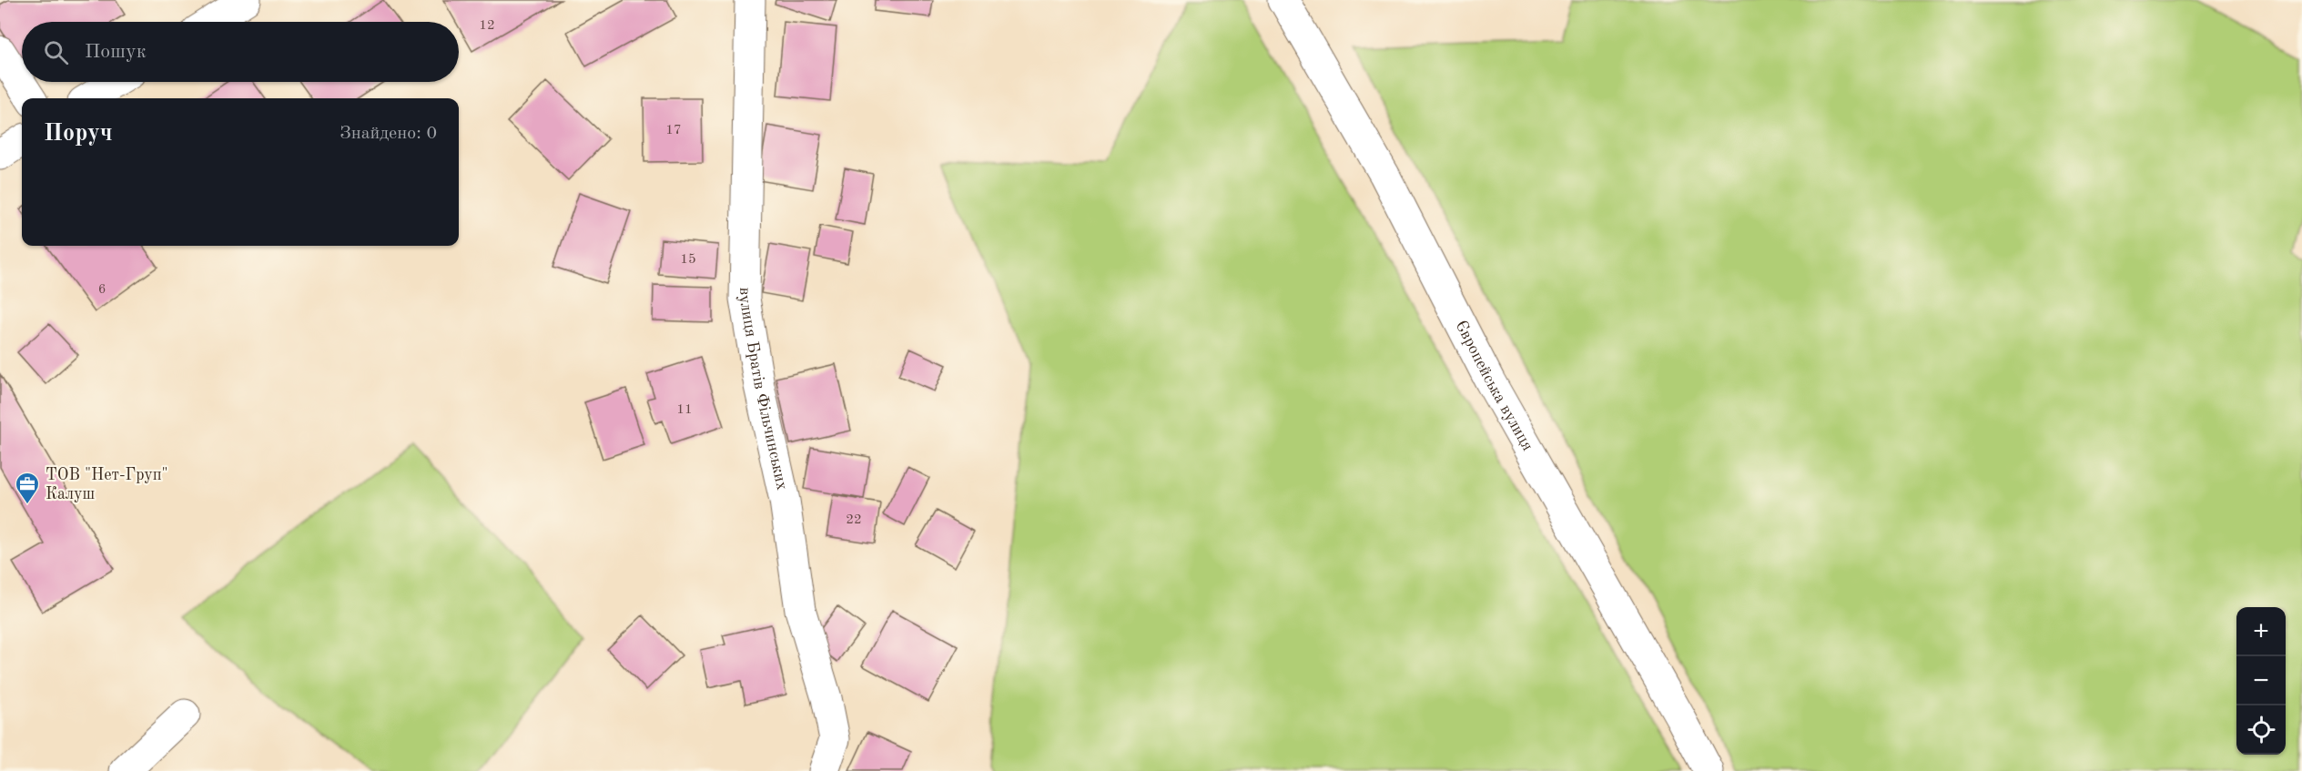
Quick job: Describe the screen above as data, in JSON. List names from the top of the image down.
{
  "streets": {
    "street": ["Європейська вулиця", "вулиця Братів Фільчинських"]
  },
  "places": {
    "office": ["ТОВ \"Нет-Груп\" Калуш"]
  },
  "house_numbers": [
    "12",
    "17",
    "15",
    "6",
    "11",
    "22"
  ],
  "page": {
    "search": "Пошук",
    "heading": ["Поруч", "Знайдено: 0"],
    "map_buttons": ["+", "−"]
  }
}
